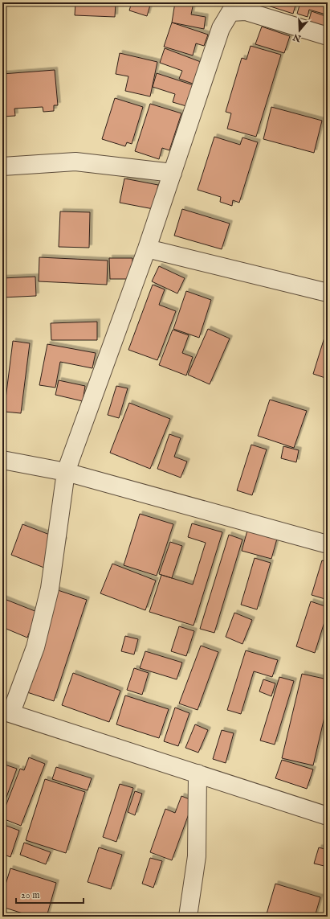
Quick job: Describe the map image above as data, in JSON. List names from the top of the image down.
{
  "scale_bar": "20 m",
  "north": "bottom"
}
